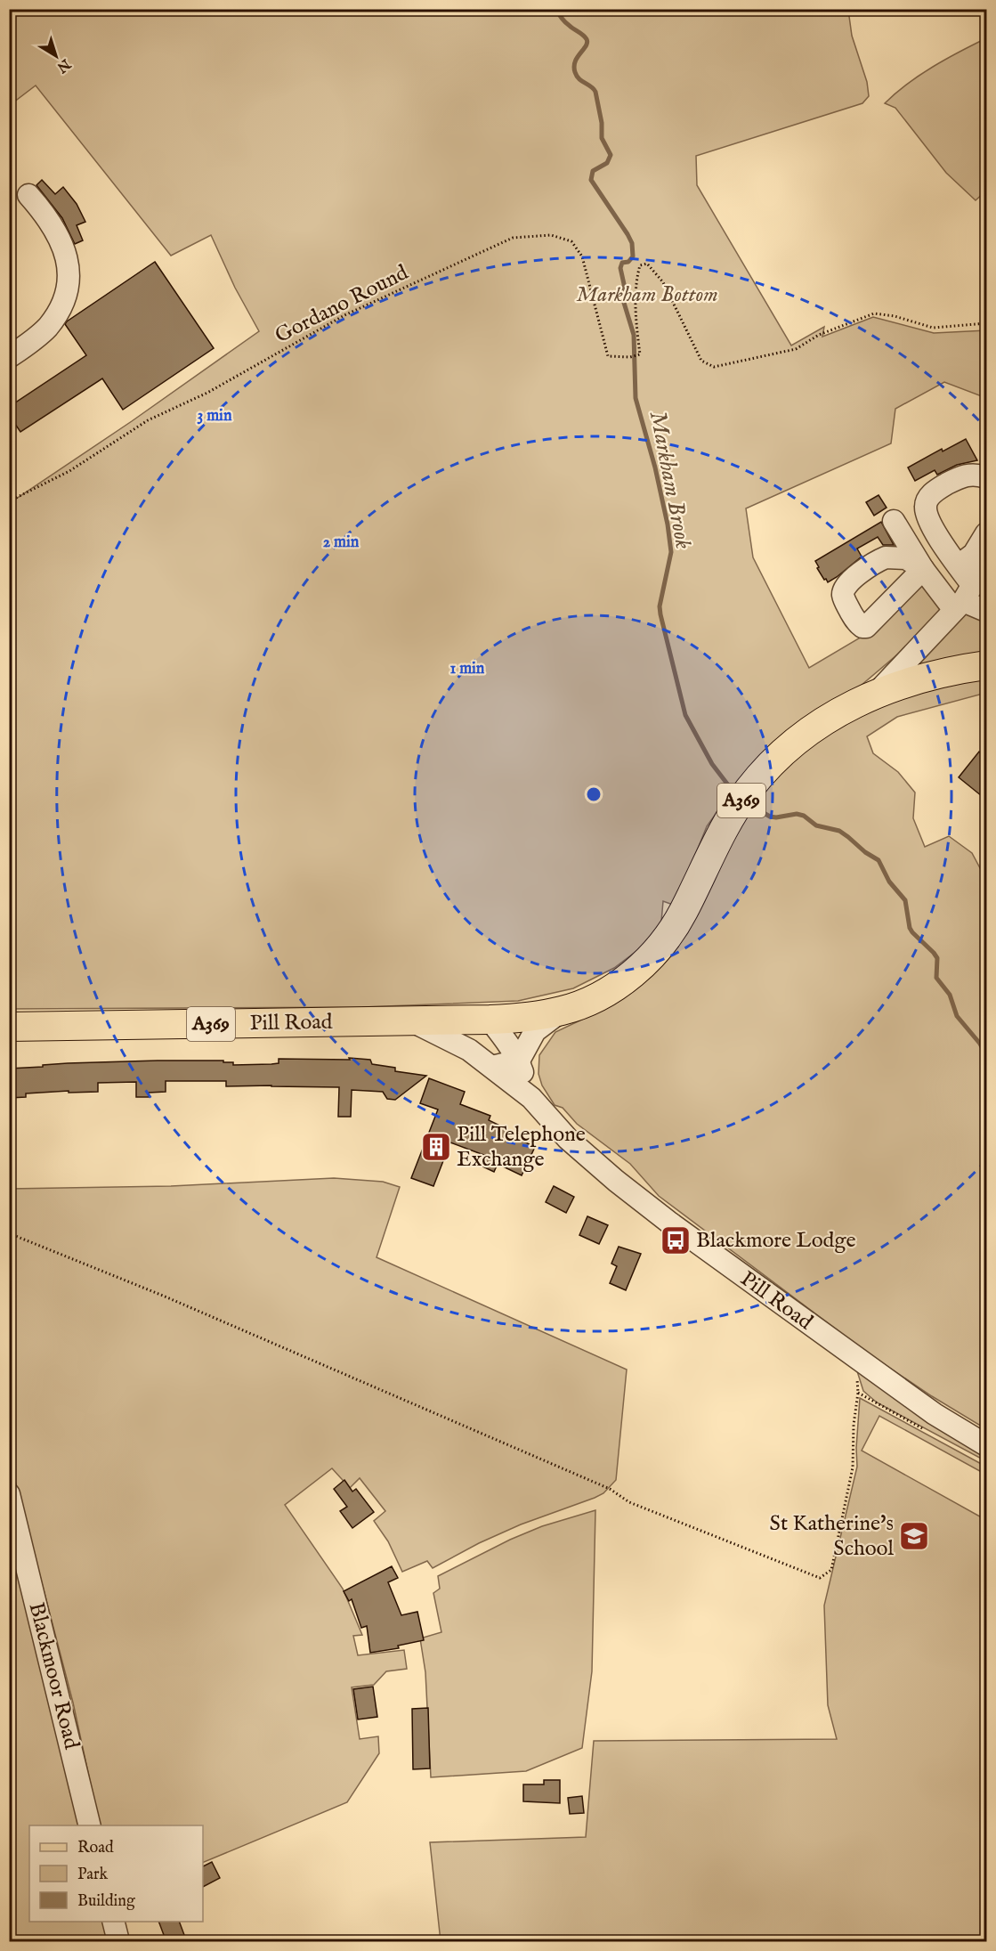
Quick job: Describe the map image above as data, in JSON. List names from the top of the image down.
{
  "streets": {
    "main road": ["A369", "Pill Road"],
    "street": ["Blackmoor Road"],
    "path": ["Gordano Round"]
  },
  "crossings": [
    ["A369", "Pill Road"]
  ],
  "water": ["Markham Brook"],
  "parks": ["Markham Bottom"],
  "places": {
    "building": ["Pill Telephone Exchange"],
    "bus stop": ["Blackmore Lodge"],
    "school or university": ["St Katherine's School"]
  },
  "legend": ["Road", "Park", "Building"],
  "north": "bottom right",
  "rings": ["3 min", "2 min", "1 min"]
}
